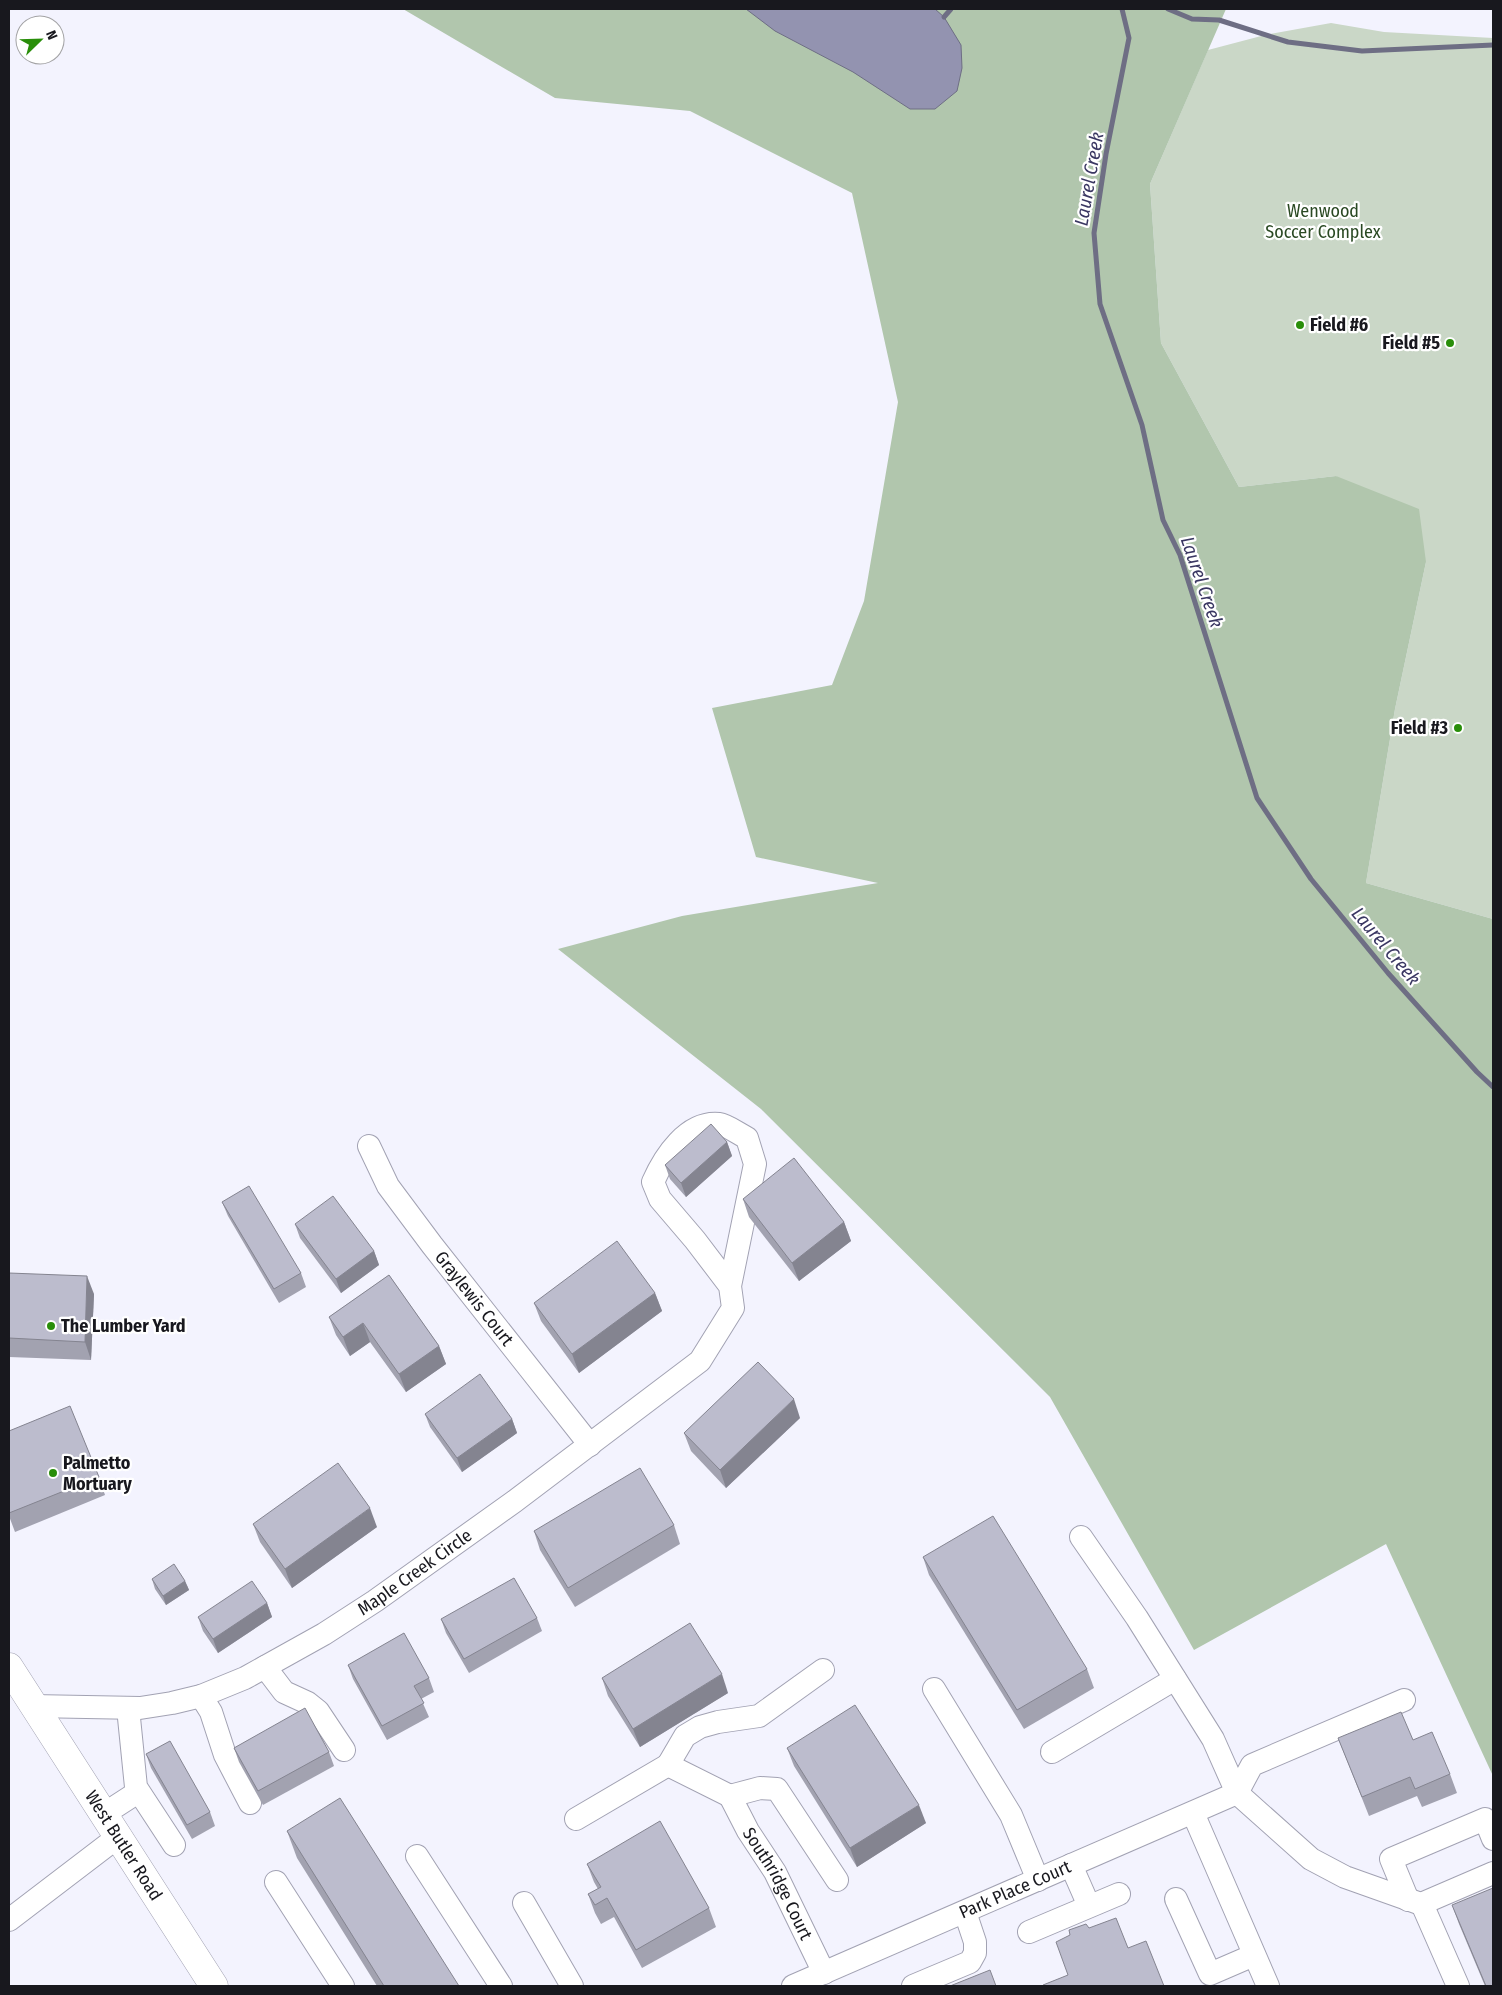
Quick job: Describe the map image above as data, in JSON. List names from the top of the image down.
{
  "streets": {
    "main road": ["West Butler Road"],
    "street": [
      "Graylewis Court",
      "Maple Creek Circle",
      "Southridge Court",
      "Park Place Court"
    ]
  },
  "crossings": [
    ["Graylewis Court", "Maple Creek Circle"],
    ["Maple Creek Circle", "West Butler Road"],
    ["Southridge Court", "Park Place Court"]
  ],
  "water": ["Laurel Creek"],
  "parks": ["Wenwood Soccer Complex"],
  "places": [
    "Field #6",
    "Field #5",
    "Field #3",
    "The Lumber Yard",
    "Palmetto Mortuary"
  ],
  "north": "top right"
}
